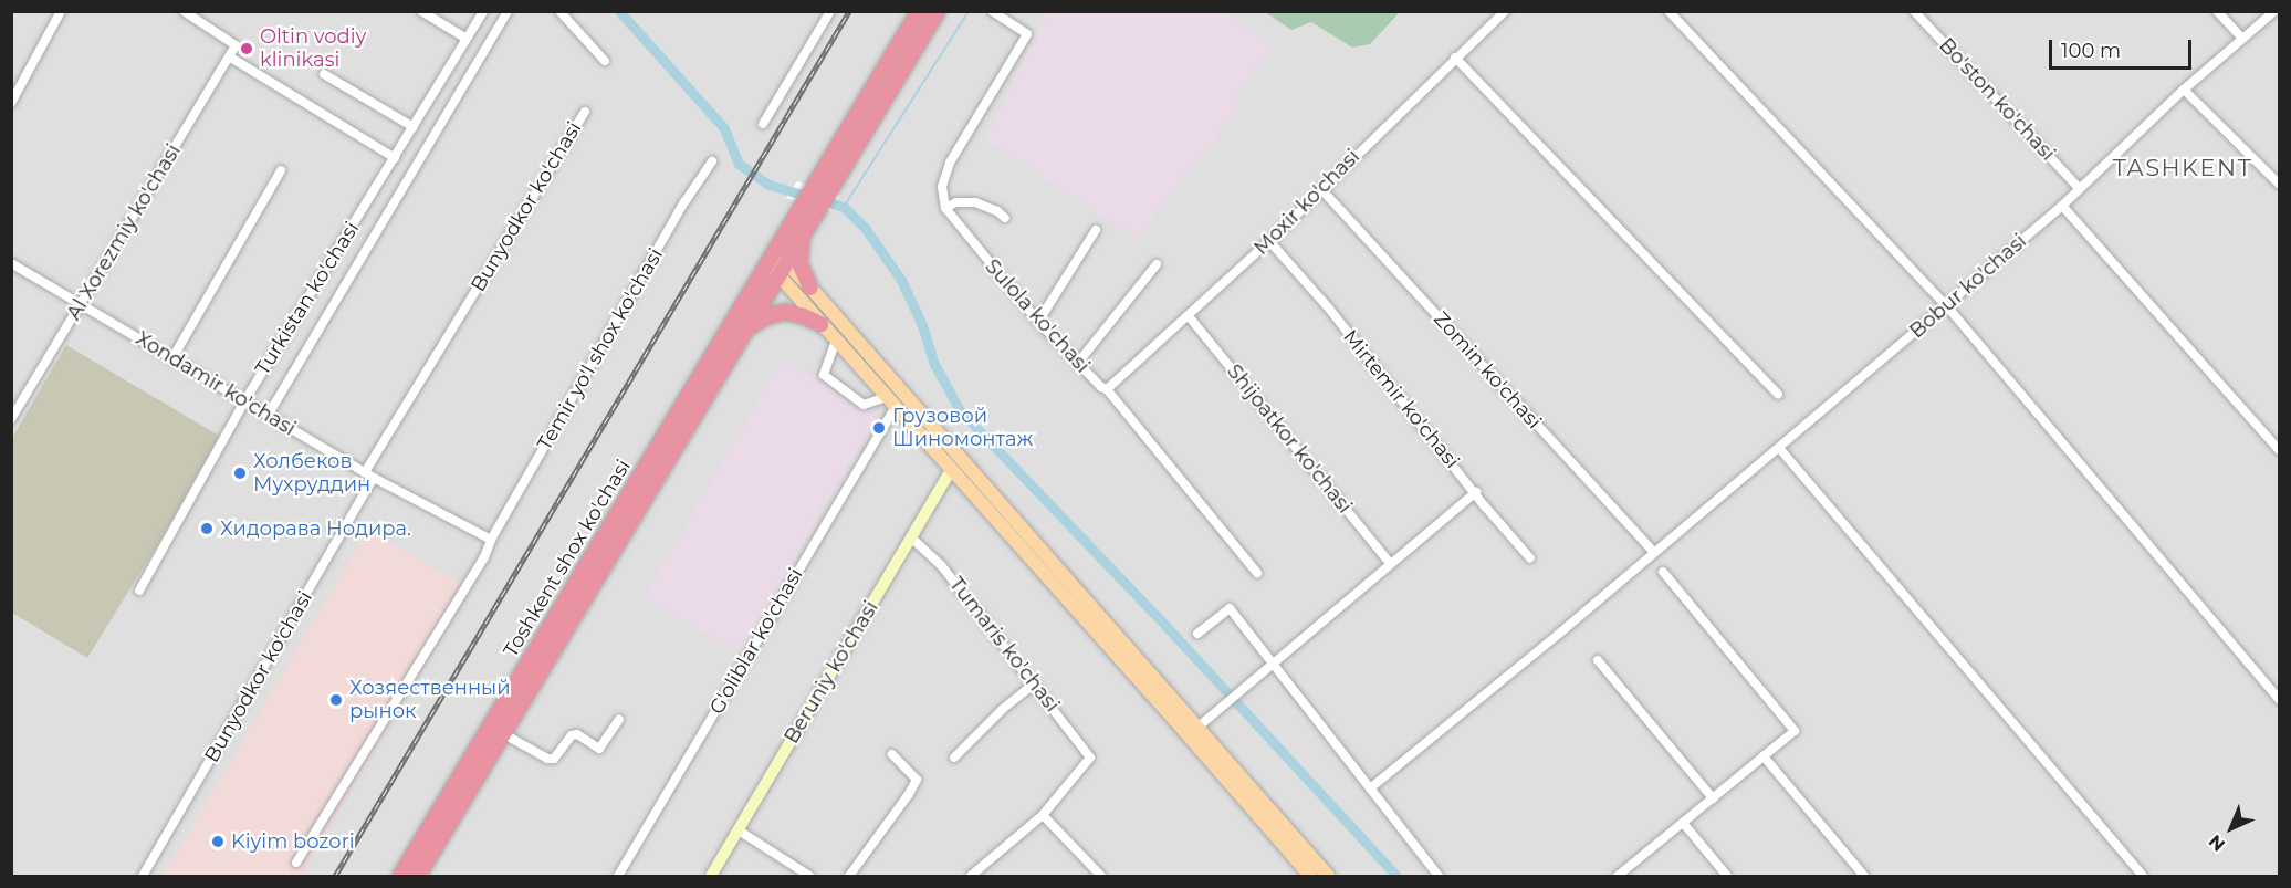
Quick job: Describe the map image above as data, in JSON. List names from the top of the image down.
{
  "streets": {
    "highway": ["Toshkent shox ko'chasi"],
    "street": [
      "Bo'ston ko'chasi",
      "Moxir ko'chasi",
      "Bunyodkor ko'chasi",
      "Al Xorezmiy ko'chasi",
      "Bobur ko'chasi",
      "Turkistan ko'chasi",
      "Sulola ko'chasi",
      "Temir yo'l shox ko'chasi",
      "Zomin ko'chasi",
      "Xondamir ko'chasi",
      "Mirtemir ko'chasi",
      "Shijoatkor ko'chasi",
      "G'oliblar ko'chasi",
      "Tumaris ko'chasi",
      "Beruniy ko'chasi"
    ]
  },
  "crossings": [
    ["Bo'ston ko'chasi", "Bobur ko'chasi"],
    ["Moxir ko'chasi", "Sulola ko'chasi"],
    ["Moxir ko'chasi", "Zomin ko'chasi"],
    ["Moxir ko'chasi", "Mirtemir ko'chasi"],
    ["Moxir ko'chasi", "Shijoatkor ko'chasi"],
    ["Bunyodkor ko'chasi", "Xondamir ko'chasi"],
    ["Al Xorezmiy ko'chasi", "Xondamir ko'chasi"],
    ["Bobur ko'chasi", "Zomin ko'chasi"],
    ["Turkistan ko'chasi", "Xondamir ko'chasi"],
    ["Temir yo'l shox ko'chasi", "Xondamir ko'chasi"],
    ["Tumaris ko'chasi", "Beruniy ko'chasi"]
  ],
  "districts": ["TASHKENT"],
  "places": [
    "Oltin vodiy klinikasi",
    "Грузовой Шиномонтаж",
    "Холбеков Мухруддин",
    "Хидорава Нодира.",
    "Хозяественный рынок",
    "Kiyim bozori"
  ],
  "scale_bar": "100 m",
  "north": "bottom left"
}
